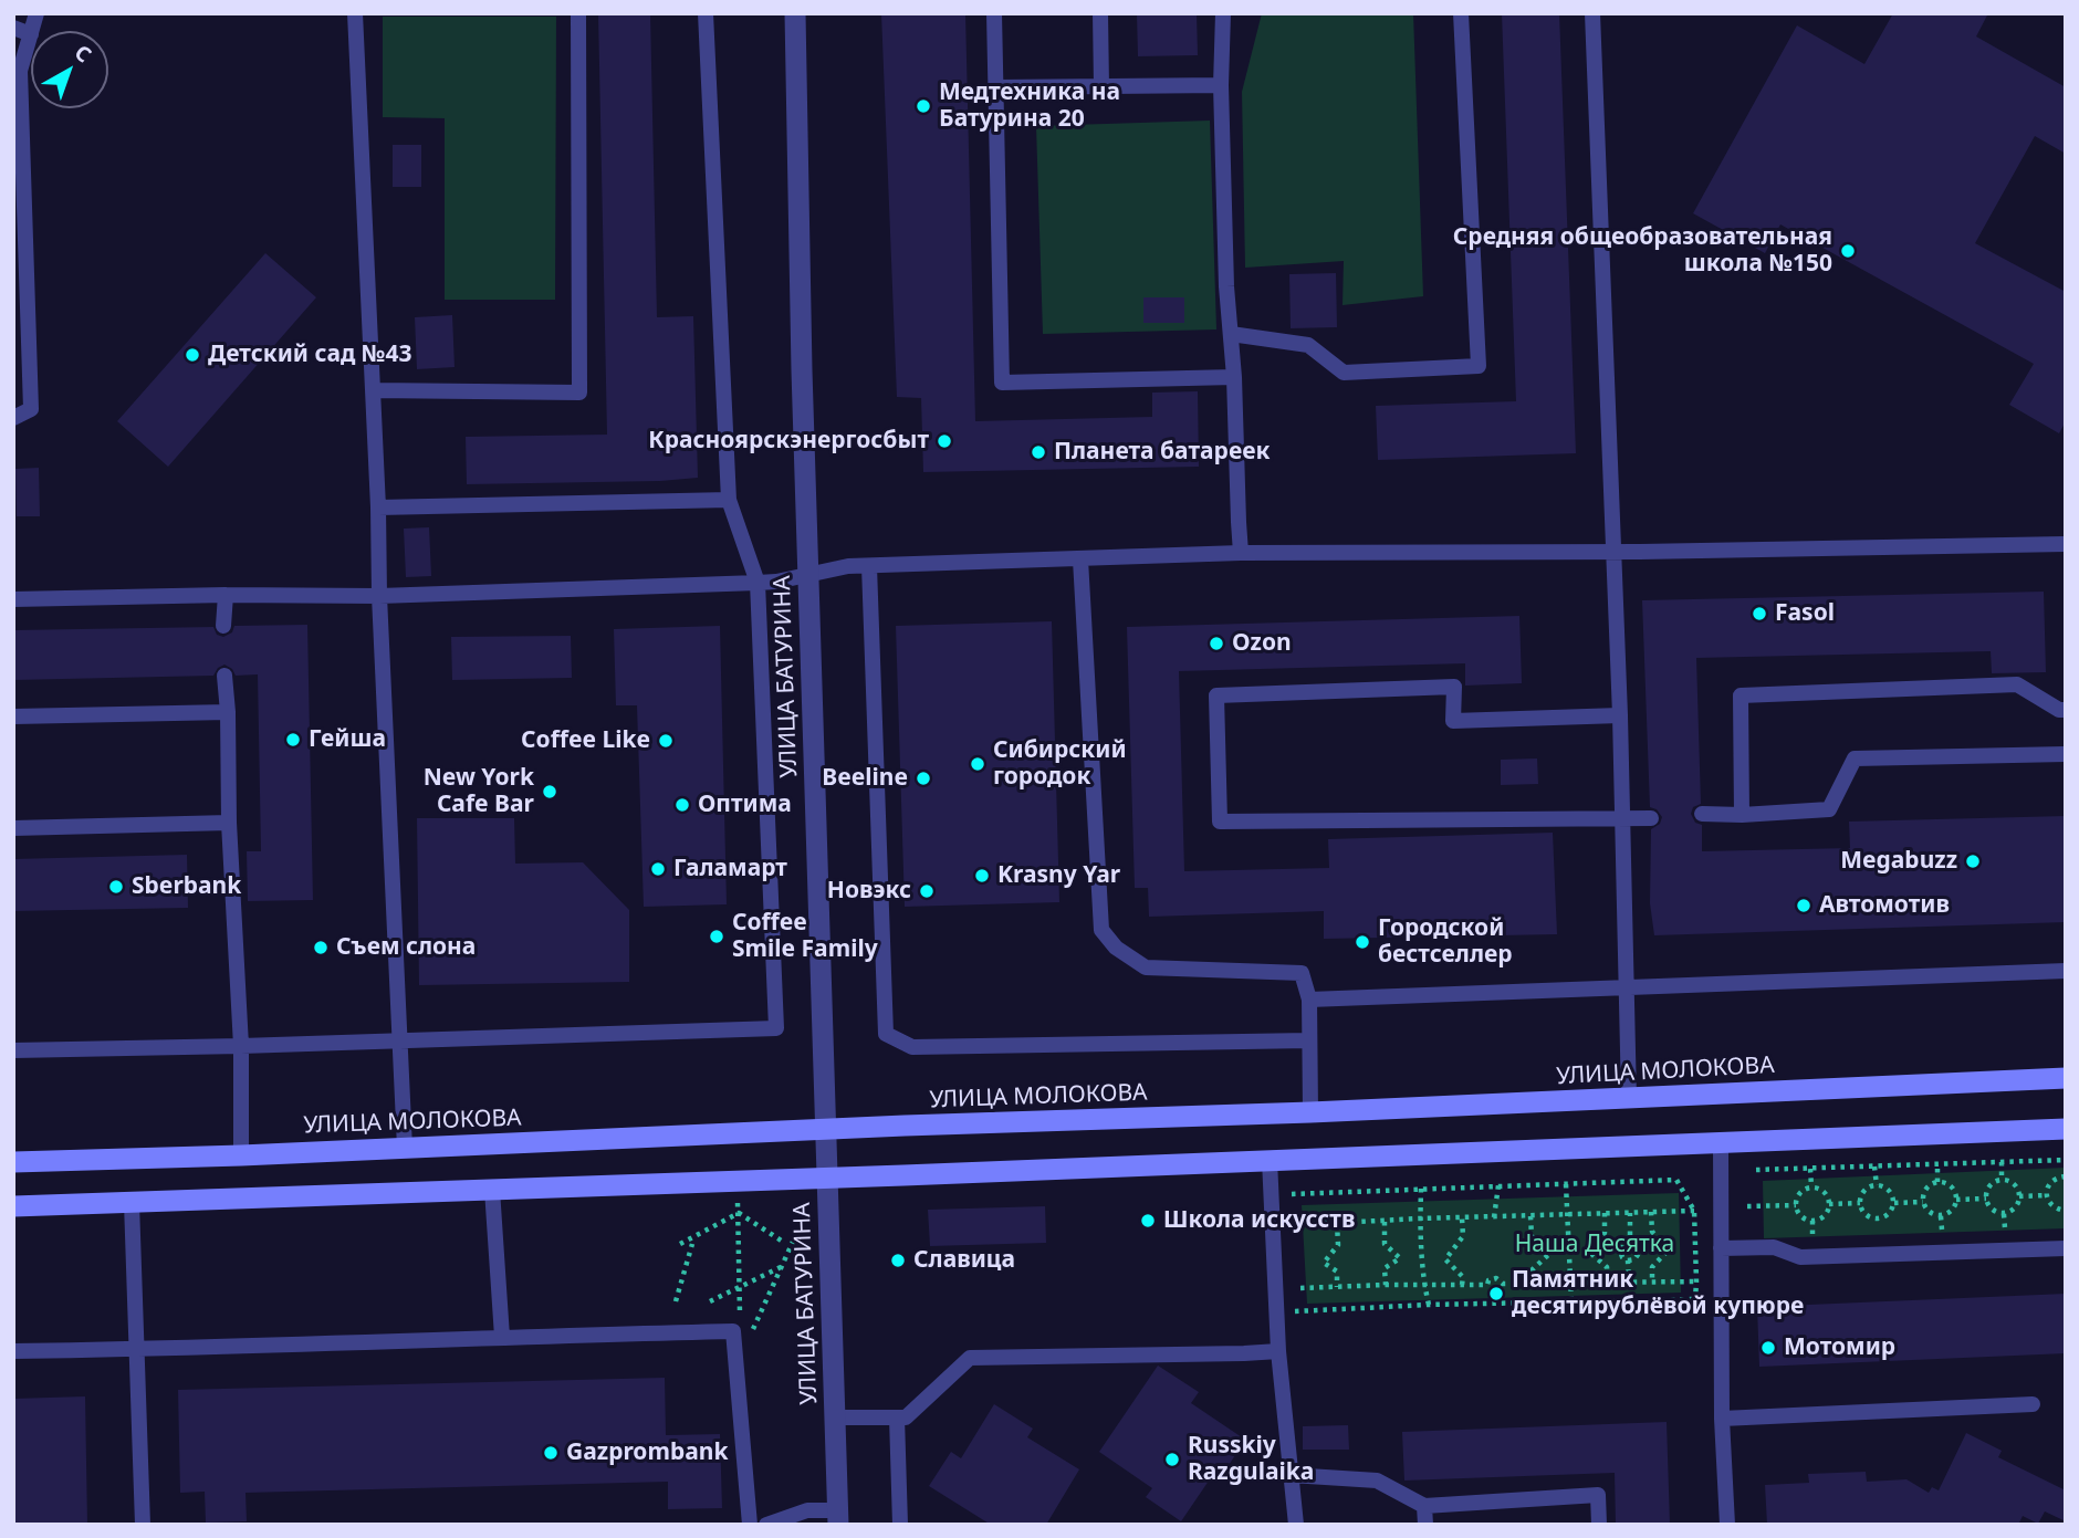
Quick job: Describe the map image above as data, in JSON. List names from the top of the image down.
{
  "streets": {
    "main road": ["УЛИЦА МОЛОКОВА"],
    "street": ["УЛИЦА БАТУРИНА"]
  },
  "crossings": [
    ["УЛИЦА БАТУРИНА", "УЛИЦА МОЛОКОВА"]
  ],
  "parks": ["Наша Десятка"],
  "places": [
    "Медтехника на Батурина 20",
    "Средняя общеобразовательная школа №150",
    "Детский сад №43",
    "Красноярскэнергосбыт",
    "Планета батареек",
    "Fasol",
    "Ozon",
    "Гейша",
    "Coffee Like",
    "Сибирский городок",
    "Beeline",
    "New York Cafe Bar",
    "Оптима",
    "Megabuzz",
    "Галамарт",
    "Krasny Yar",
    "Sberbank",
    "Новэкс",
    "Автомотив",
    "Coffee Smile Family",
    "Городской бестселлер",
    "Съем слона",
    "Школа искусств",
    "Славица",
    "Памятник десятирублёвой купюре",
    "Мотомир",
    "Gazprombank",
    "Russkiy Razgulaika"
  ],
  "north": "top right"
}
